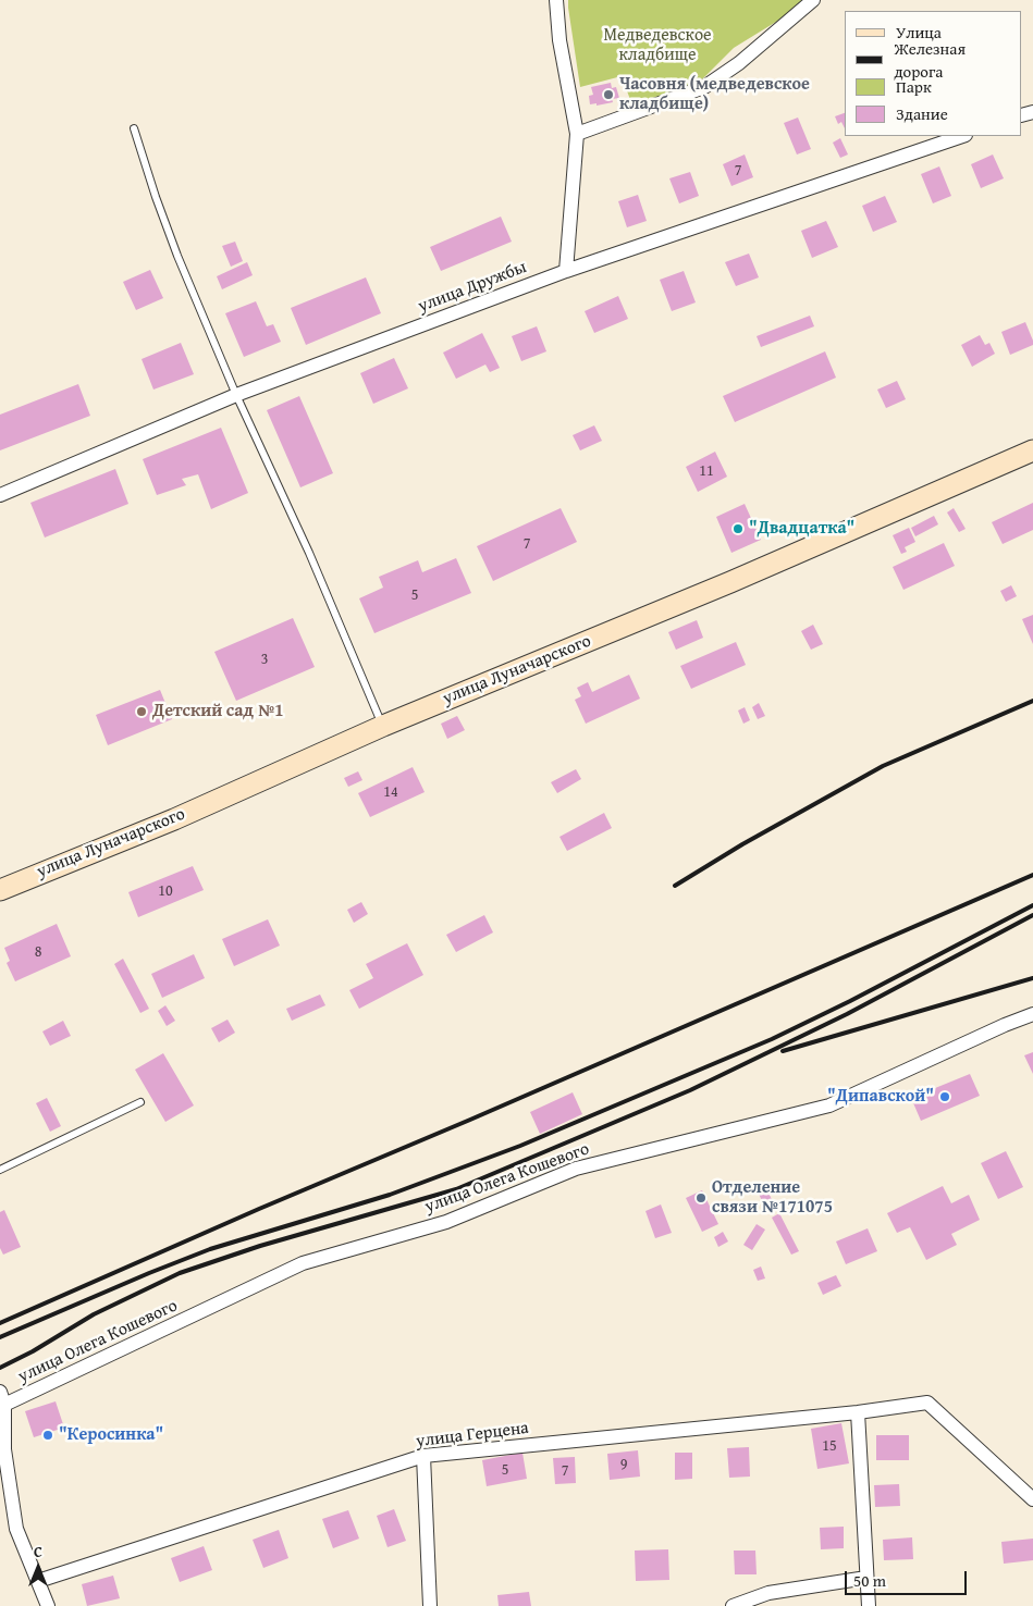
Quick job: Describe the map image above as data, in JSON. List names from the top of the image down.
{
  "streets": {
    "street": [
      "улица Дружбы",
      "улица Луначарского",
      "улица Олега Кошевого",
      "улица Герцена"
    ]
  },
  "parks": ["Медведевское кладбище"],
  "places": [
    "Часовня (медведевское кладбище)",
    "\"Двадцатка\"",
    "Детский сад №1",
    "\"Дипавской\"",
    "Отделение связи №171075",
    "\"Керосинка\""
  ],
  "house_numbers": [
    "7",
    "11",
    "7",
    "5",
    "3",
    "14",
    "10",
    "8",
    "15",
    "9",
    "5",
    "7"
  ],
  "legend": [
    "Улица",
    "Железная дорога",
    "Парк",
    "Здание"
  ],
  "scale_bar": "50 m",
  "north": "top"
}
